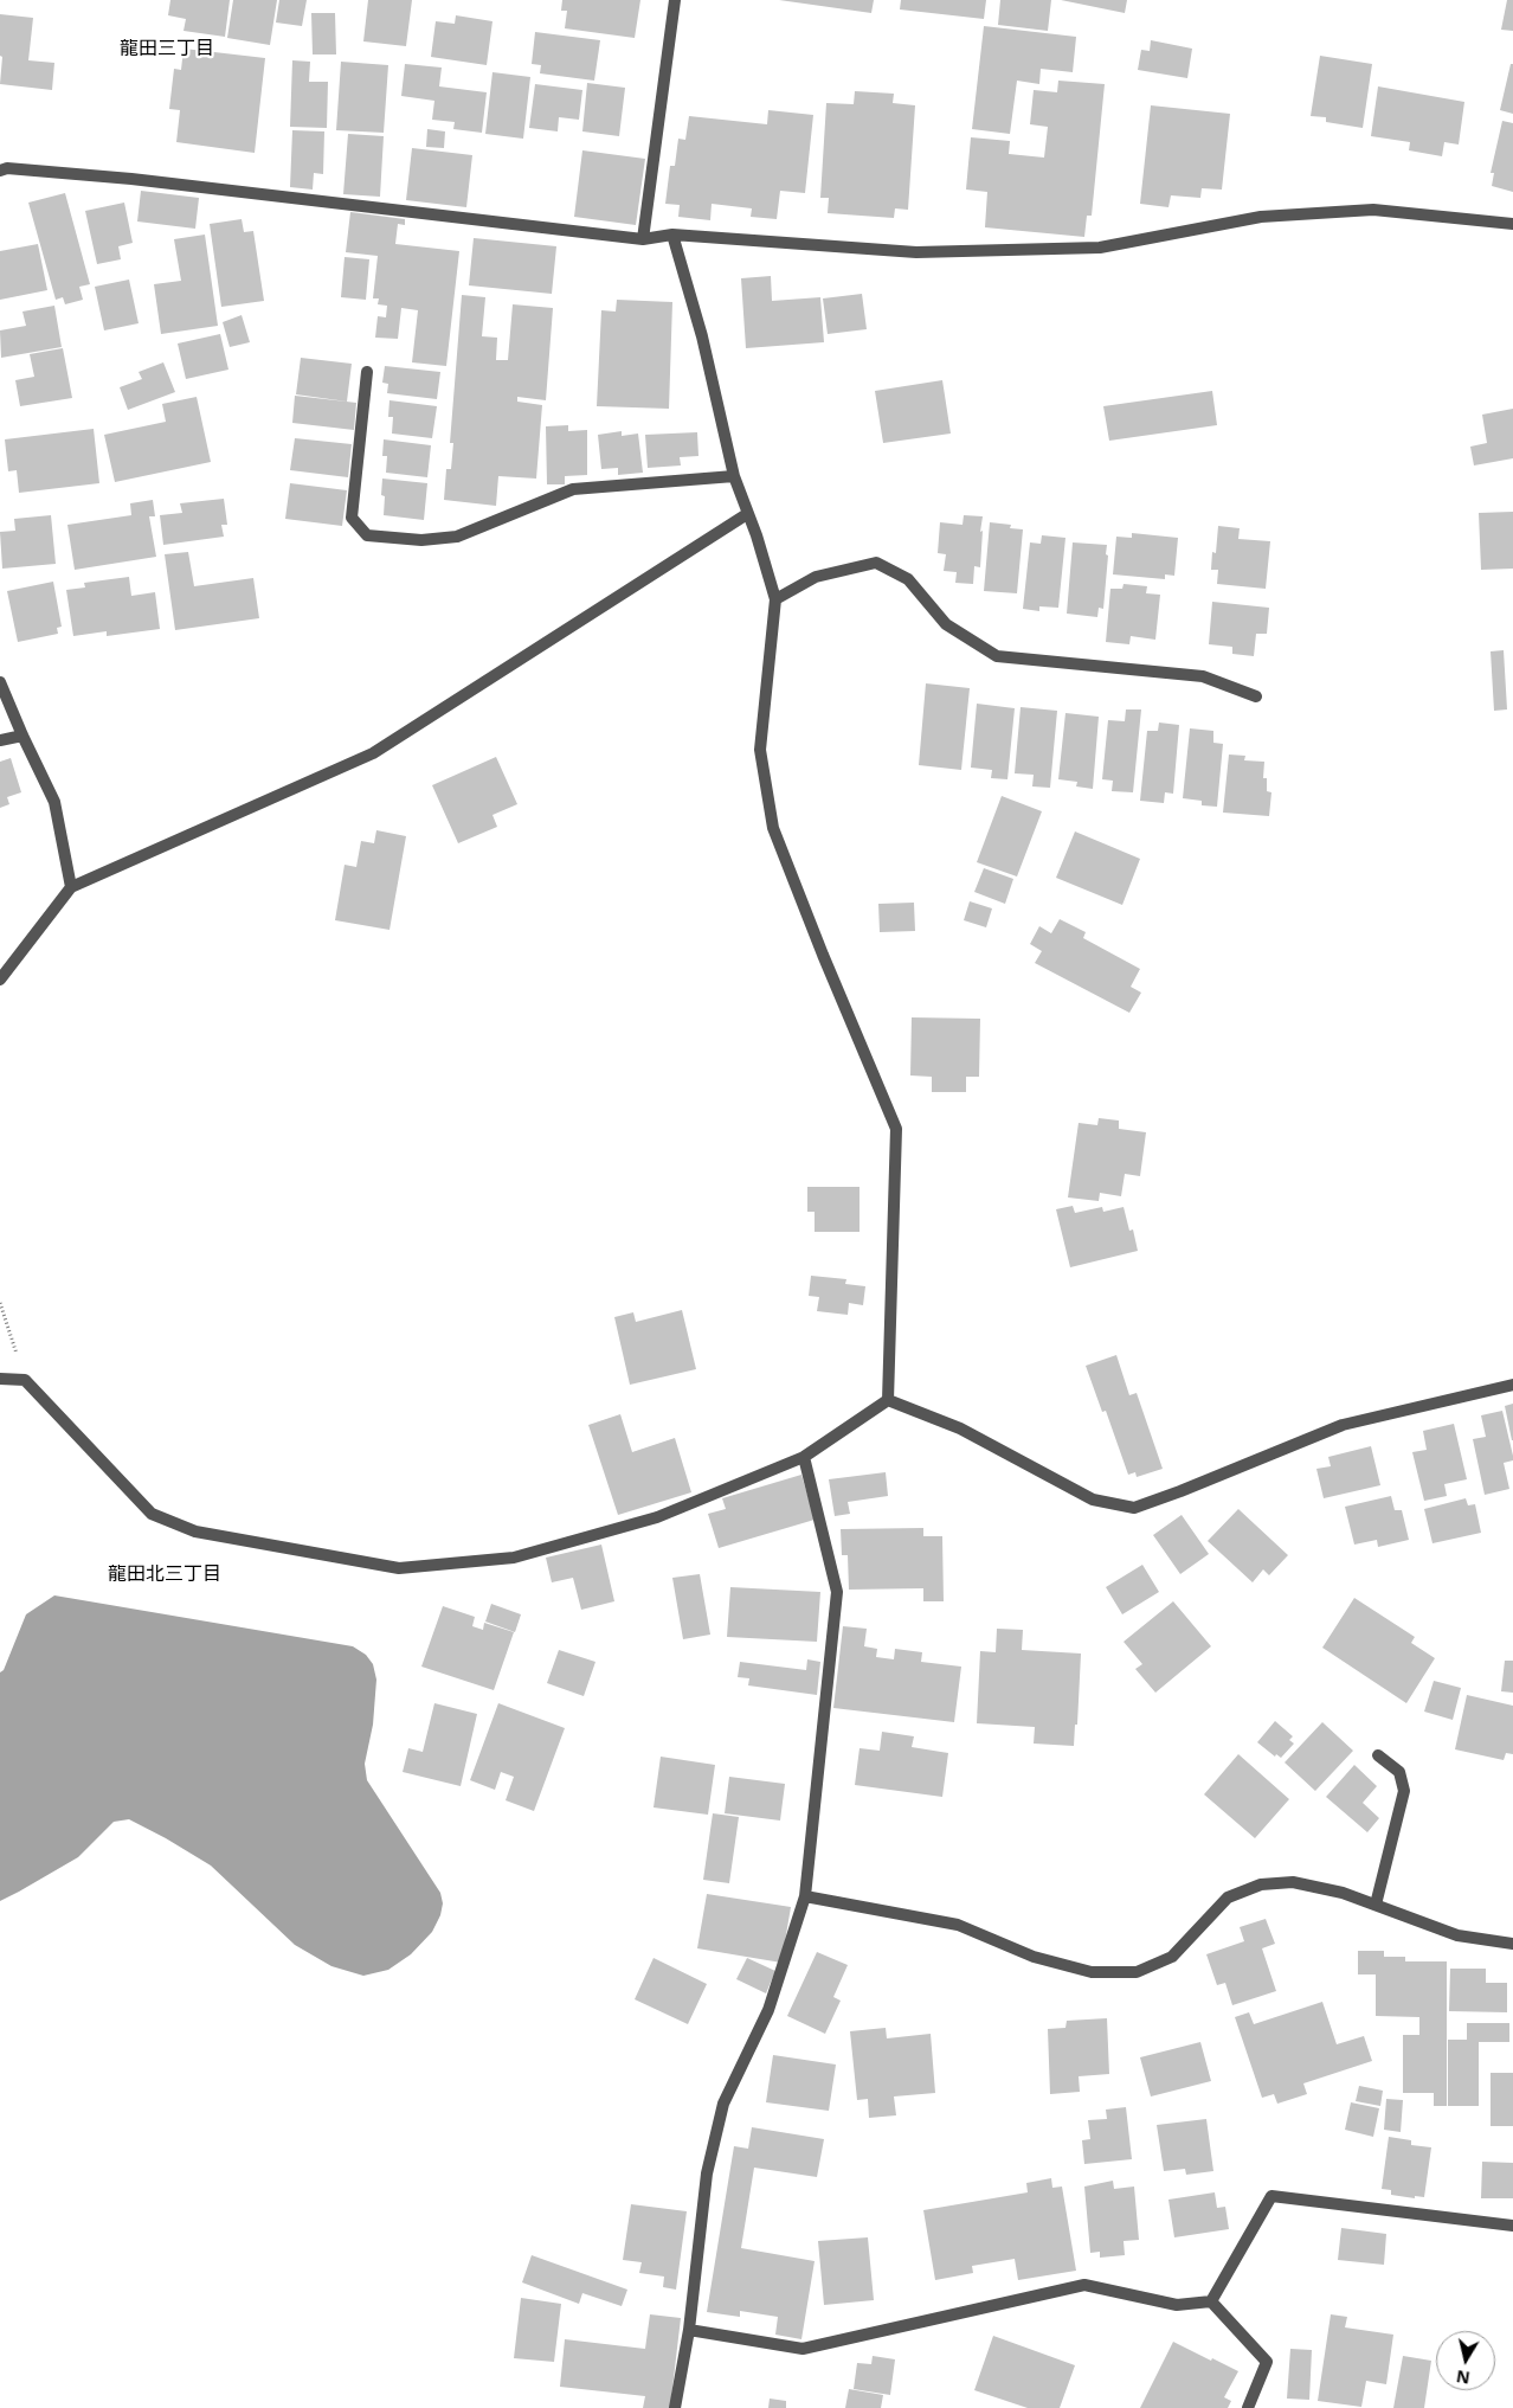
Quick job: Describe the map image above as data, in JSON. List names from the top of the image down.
{
  "districts": ["龍田三丁目", "龍田北三丁目"],
  "north": "bottom"
}
